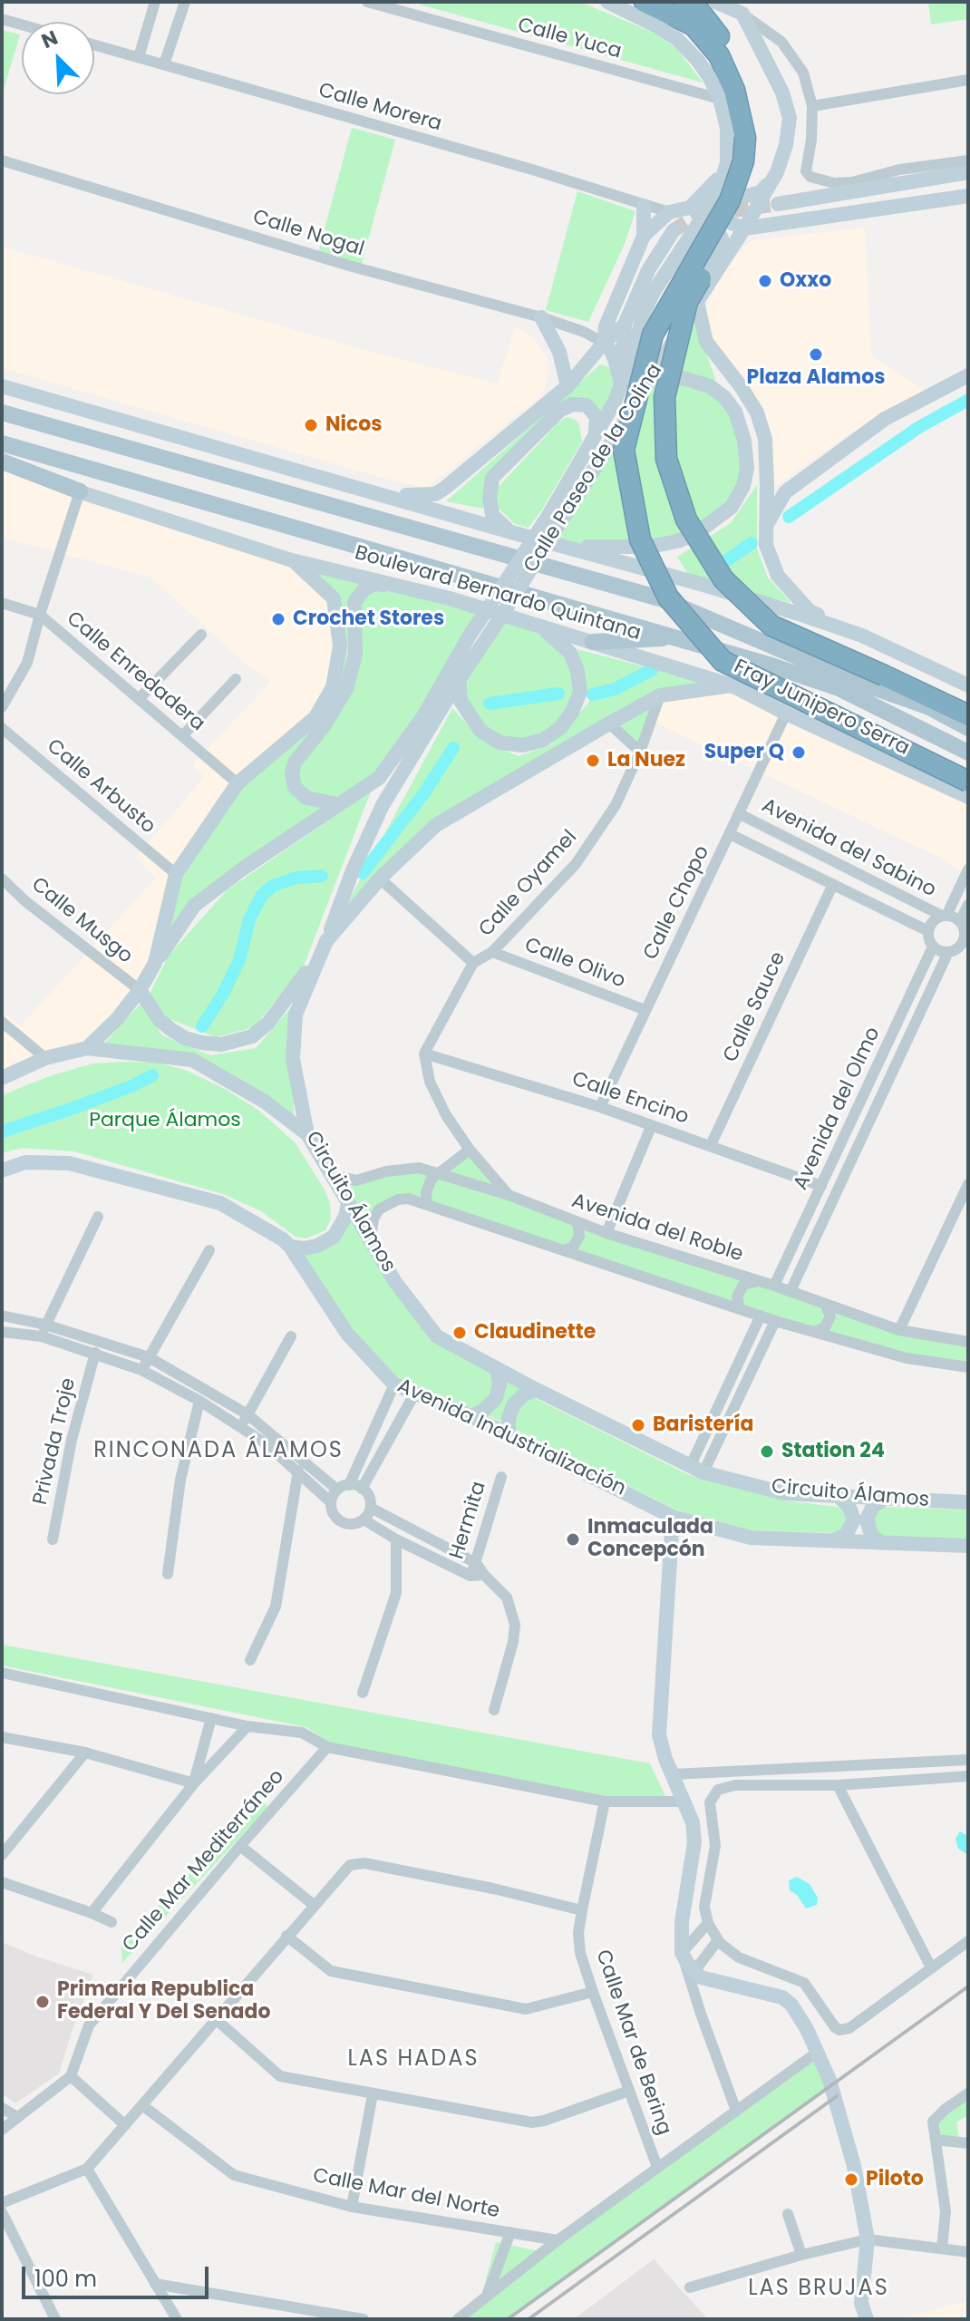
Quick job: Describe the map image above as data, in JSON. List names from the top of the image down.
{
  "streets": {
    "highway": ["Fray Junipero Serra"],
    "main road": ["Boulevard Bernardo Quintana"],
    "street": [
      "Calle Yuca",
      "Calle Morera",
      "Calle Nogal",
      "Calle Paseo de la Colina",
      "Calle Enredadera",
      "Calle Arbusto",
      "Avenida del Sabino",
      "Calle Oyamel",
      "Calle Chopo",
      "Calle Musgo",
      "Calle Olivo",
      "Calle Sauce",
      "Calle Encino",
      "Avenida del Olmo",
      "Circuito Álamos",
      "Avenida del Roble",
      "Avenida Industrialización",
      "Privada Troje",
      "Hermita",
      "Calle Mar Mediterráneo",
      "Calle Mar de Bering",
      "Calle Mar del Norte"
    ]
  },
  "crossings": [
    ["Calle Paseo de la Colina", "Circuito Álamos"],
    ["Boulevard Bernardo Quintana", "Calle Chopo"],
    ["Boulevard Bernardo Quintana", "Circuito Álamos"],
    ["Avenida del Sabino", "Calle Chopo"],
    ["Avenida del Sabino", "Calle Sauce"],
    ["Avenida del Sabino", "Avenida del Olmo"],
    ["Calle Oyamel", "Calle Olivo"],
    ["Calle Oyamel", "Calle Encino"],
    ["Calle Oyamel", "Circuito Álamos"],
    ["Calle Chopo", "Calle Olivo"],
    ["Calle Chopo", "Calle Encino"],
    ["Calle Sauce", "Calle Encino"],
    ["Calle Encino", "Avenida del Olmo"],
    ["Avenida del Olmo", "Avenida del Roble"],
    ["Circuito Álamos", "Avenida del Roble"]
  ],
  "districts": ["RINCONADA ÁLAMOS", "LAS HADAS", "LAS BRUJAS"],
  "parks": ["Parque Álamos"],
  "places": [
    "Oxxo",
    "Plaza Alamos",
    "Nicos",
    "Crochet Stores",
    "Super Q",
    "La Nuez",
    "Claudinette",
    "Baristería",
    "Station 24",
    "Inmaculada Concepcón",
    "Primaria Republica Federal Y Del Senado",
    "Piloto"
  ],
  "scale_bar": "100 m",
  "north": "top left"
}
